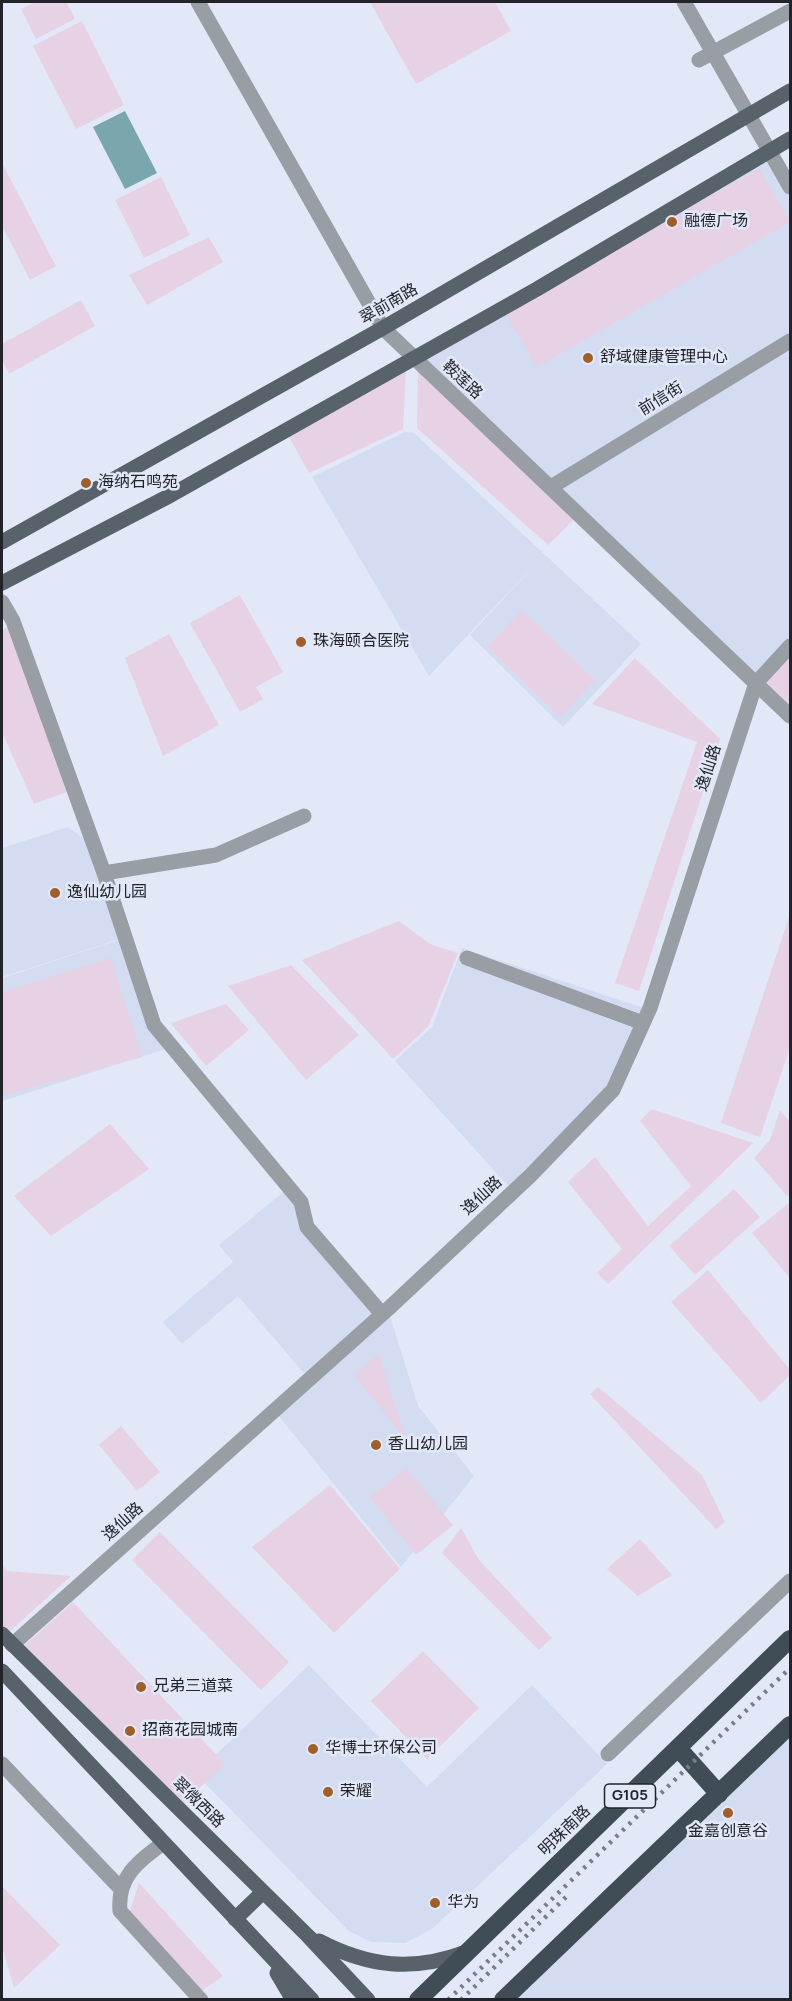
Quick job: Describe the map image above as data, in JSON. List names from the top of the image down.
{
  "streets": {
    "highway": ["G105", "明珠南路"],
    "main road": ["翠前南路", "翠微西路"],
    "street": ["鞍莲路", "前信街", "逸仙路"]
  },
  "crossings": [
    ["翠前南路", "鞍莲路"],
    ["鞍莲路", "前信街"],
    ["鞍莲路", "逸仙路"],
    ["逸仙路", "翠微西路"]
  ],
  "places": [
    "融德广场",
    "舒域健康管理中心",
    "海纳石鸣苑",
    "珠海颐合医院",
    "逸仙幼儿园",
    "香山幼儿园",
    "兄弟三道菜",
    "招商花园城南",
    "华博士环保公司",
    "荣耀",
    "金嘉创意谷",
    "华为"
  ]
}
